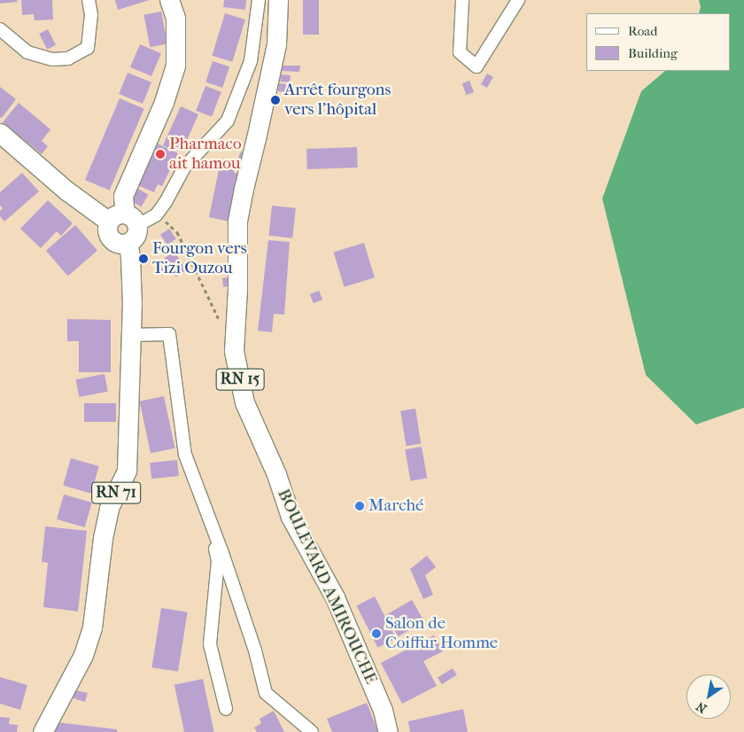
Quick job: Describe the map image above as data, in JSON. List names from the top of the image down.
{
  "streets": {
    "main road": ["RN 15", "RN 71", "BOULEVARD AMIROUCHE"]
  },
  "places": [
    "Arrêt fourgons vers l'hôpital",
    "Pharmaco ait hamou",
    "Fourgon vers Tizi Ouzou",
    "Marché",
    "Salon de Coiffur Homme"
  ],
  "legend": ["Road", "Building"],
  "north": "bottom left"
}
